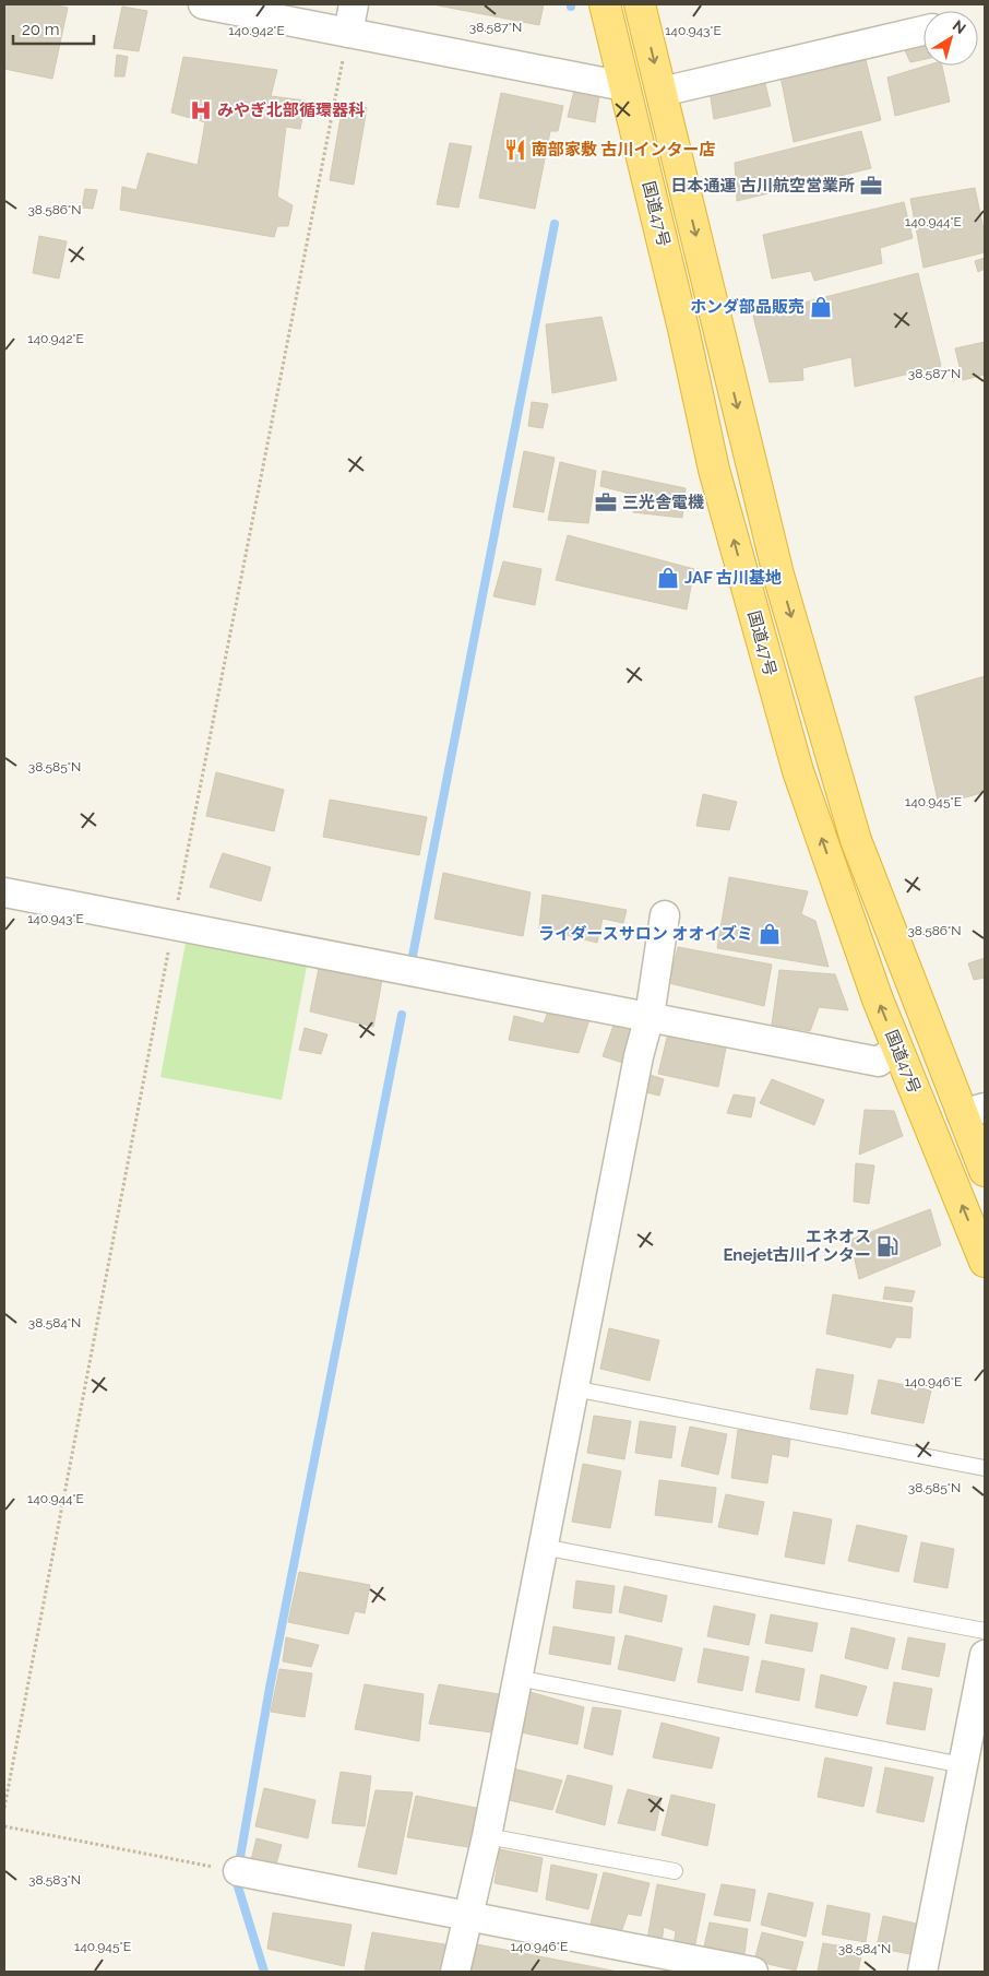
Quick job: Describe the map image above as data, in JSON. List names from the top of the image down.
{
  "streets": {
    "highway": ["国道47号"]
  },
  "places": {
    "hospital": ["みやぎ北部循環器科"],
    "restaurant": ["南部家敷 古川インター店"],
    "office": ["日本通運 古川航空営業所", "三光舎電機"],
    "shop": ["ホンダ部品販売", "JAF 古川基地", "ライダースサロン オオイズミ"],
    "fuel station": ["エネオス Enejet古川インター"]
  },
  "scale_bar": "20 m",
  "north": "top right",
  "coordinates": [
    "38.587°N",
    "140.942°E",
    "140.943°E",
    "38.586°N",
    "140.944°E",
    "38.585°N",
    "140.945°E",
    "38.584°N",
    "140.946°E",
    "38.583°N"
  ]
}
